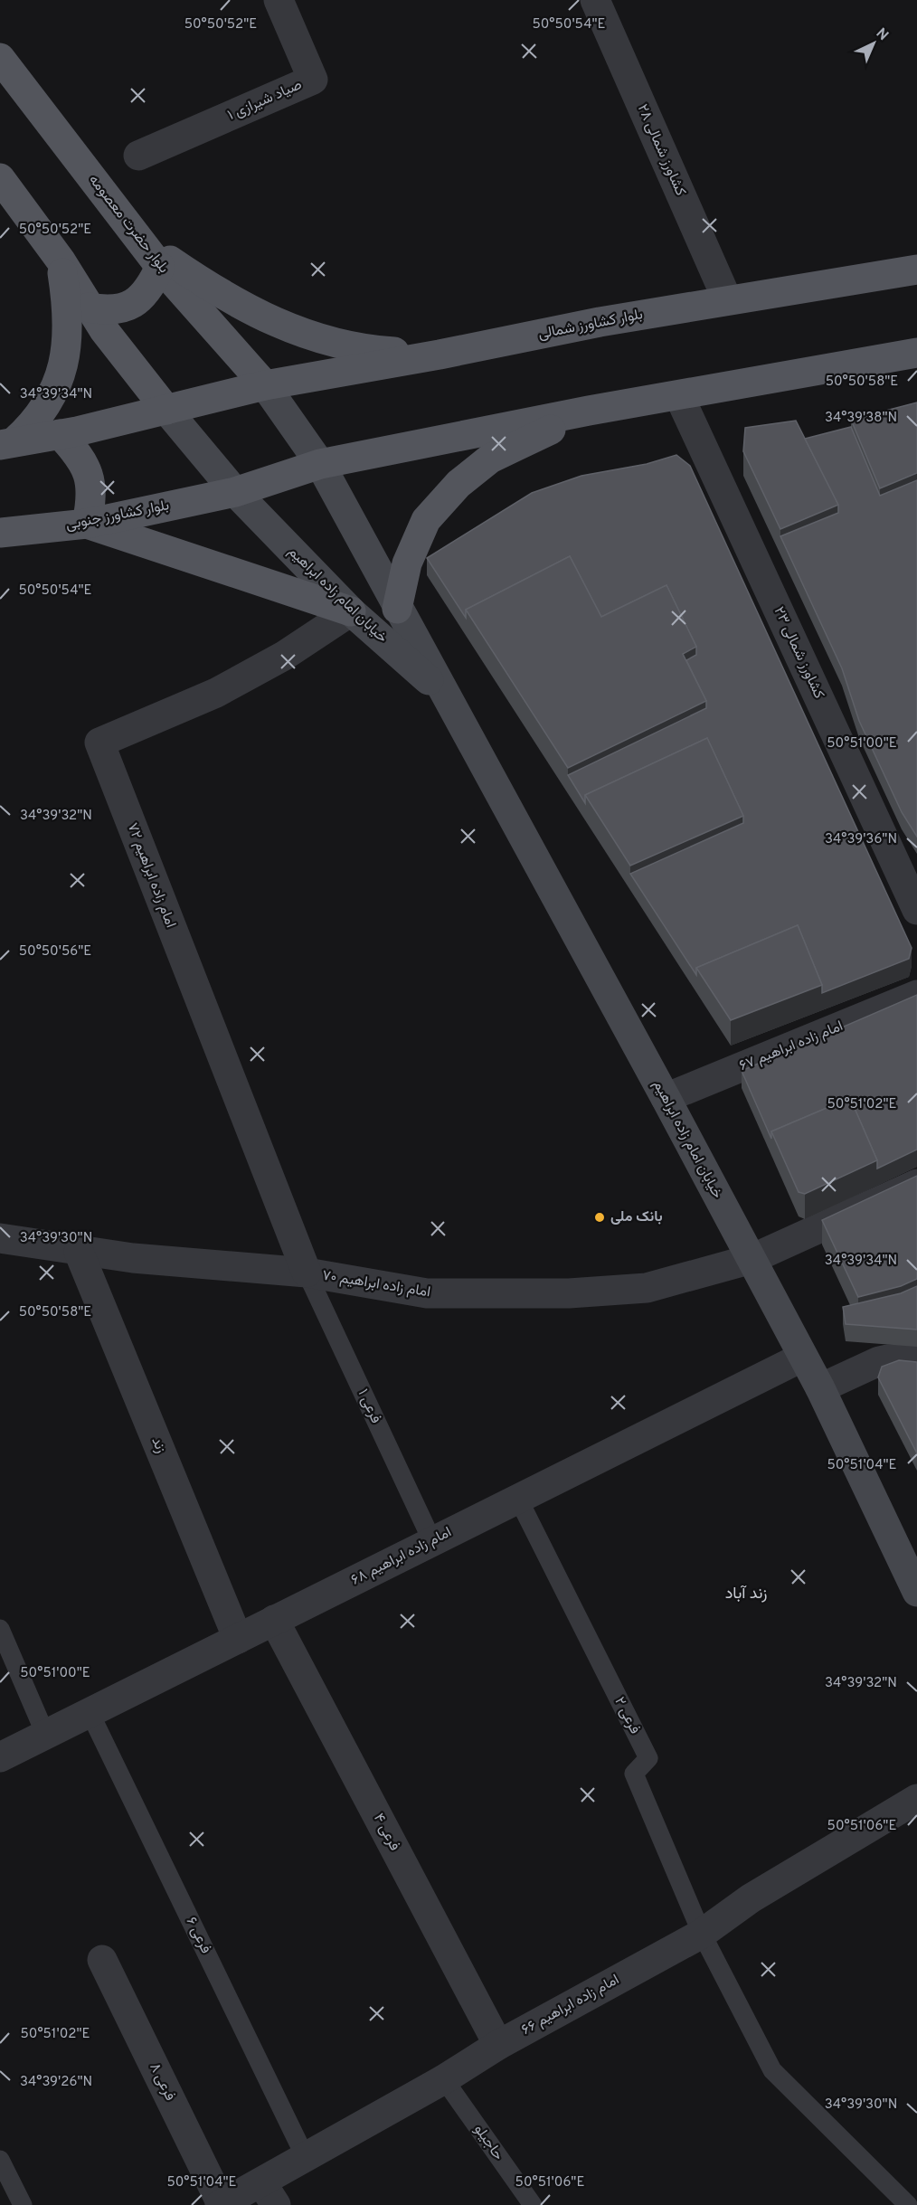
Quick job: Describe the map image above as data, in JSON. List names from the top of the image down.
{
  "streets": {
    "main road": [
      "بلوار حضرت معصومه",
      "بلوار کشاورز شمالی",
      "بلوار کشاورز جنوبی",
      "خیابان امام زاده ابراهیم"
    ],
    "street": [
      "صیاد شیرازی ۱",
      "کشاورز شمالی ۲۸",
      "کشاورز شمالی ۲۳",
      "امام زاده ابراهیم ۷۲",
      "امام زاده ابراهیم ۶۷",
      "امام زاده ابراهیم ۷۰",
      "زند",
      "امام زاده ابراهیم ۶۸",
      "فرعی ۴",
      "امام زاده ابراهیم ۶۶",
      "فرعی ۸"
    ],
    "lane": [
      "فرعی ۱",
      "فرعی ۲",
      "فرعی ۶",
      "حاجیلو"
    ]
  },
  "crossings": [
    ["کشاورز شمالی ۲۸", "بلوار کشاورز شمالی"],
    ["بلوار حضرت معصومه", "بلوار کشاورز شمالی"],
    ["بلوار حضرت معصومه", "خیابان امام زاده ابراهیم"],
    ["بلوار کشاورز شمالی", "خیابان امام زاده ابراهیم"],
    ["بلوار کشاورز جنوبی", "خیابان امام زاده ابراهیم"],
    ["خیابان امام زاده ابراهیم", "امام زاده ابراهیم ۷۲"],
    ["خیابان امام زاده ابراهیم", "امام زاده ابراهیم ۶۷"],
    ["خیابان امام زاده ابراهیم", "امام زاده ابراهیم ۷۰"],
    ["خیابان امام زاده ابراهیم", "امام زاده ابراهیم ۶۸"],
    ["امام زاده ابراهیم ۷۲", "امام زاده ابراهیم ۷۰"],
    ["امام زاده ابراهیم ۷۲", "فرعی ۱"],
    ["امام زاده ابراهیم ۷۰", "فرعی ۱"],
    ["امام زاده ابراهیم ۷۰", "زند"],
    ["فرعی ۱", "امام زاده ابراهیم ۶۸"],
    ["زند", "امام زاده ابراهیم ۶۸"],
    ["امام زاده ابراهیم ۶۸", "فرعی ۲"],
    ["امام زاده ابراهیم ۶۸", "فرعی ۴"],
    ["امام زاده ابراهیم ۶۸", "فرعی ۶"],
    ["فرعی ۲", "امام زاده ابراهیم ۶۶"],
    ["فرعی ۴", "امام زاده ابراهیم ۶۶"],
    ["فرعی ۶", "امام زاده ابراهیم ۶۶"],
    ["امام زاده ابراهیم ۶۶", "فرعی ۸"],
    ["امام زاده ابراهیم ۶۶", "حاجیلو"]
  ],
  "districts": ["زند آباد"],
  "places": ["بانک ملی"],
  "north": "top right",
  "coordinates": [
    "50°50'52\"E",
    "50°50'54\"E",
    "50°50'58\"E",
    "34°39'34\"N",
    "34°39'38\"N",
    "50°51'00\"E",
    "34°39'32\"N",
    "34°39'36\"N",
    "50°50'56\"E",
    "50°51'02\"E",
    "34°39'30\"N",
    "50°51'04\"E",
    "50°51'06\"E",
    "34°39'26\"N"
  ]
}
